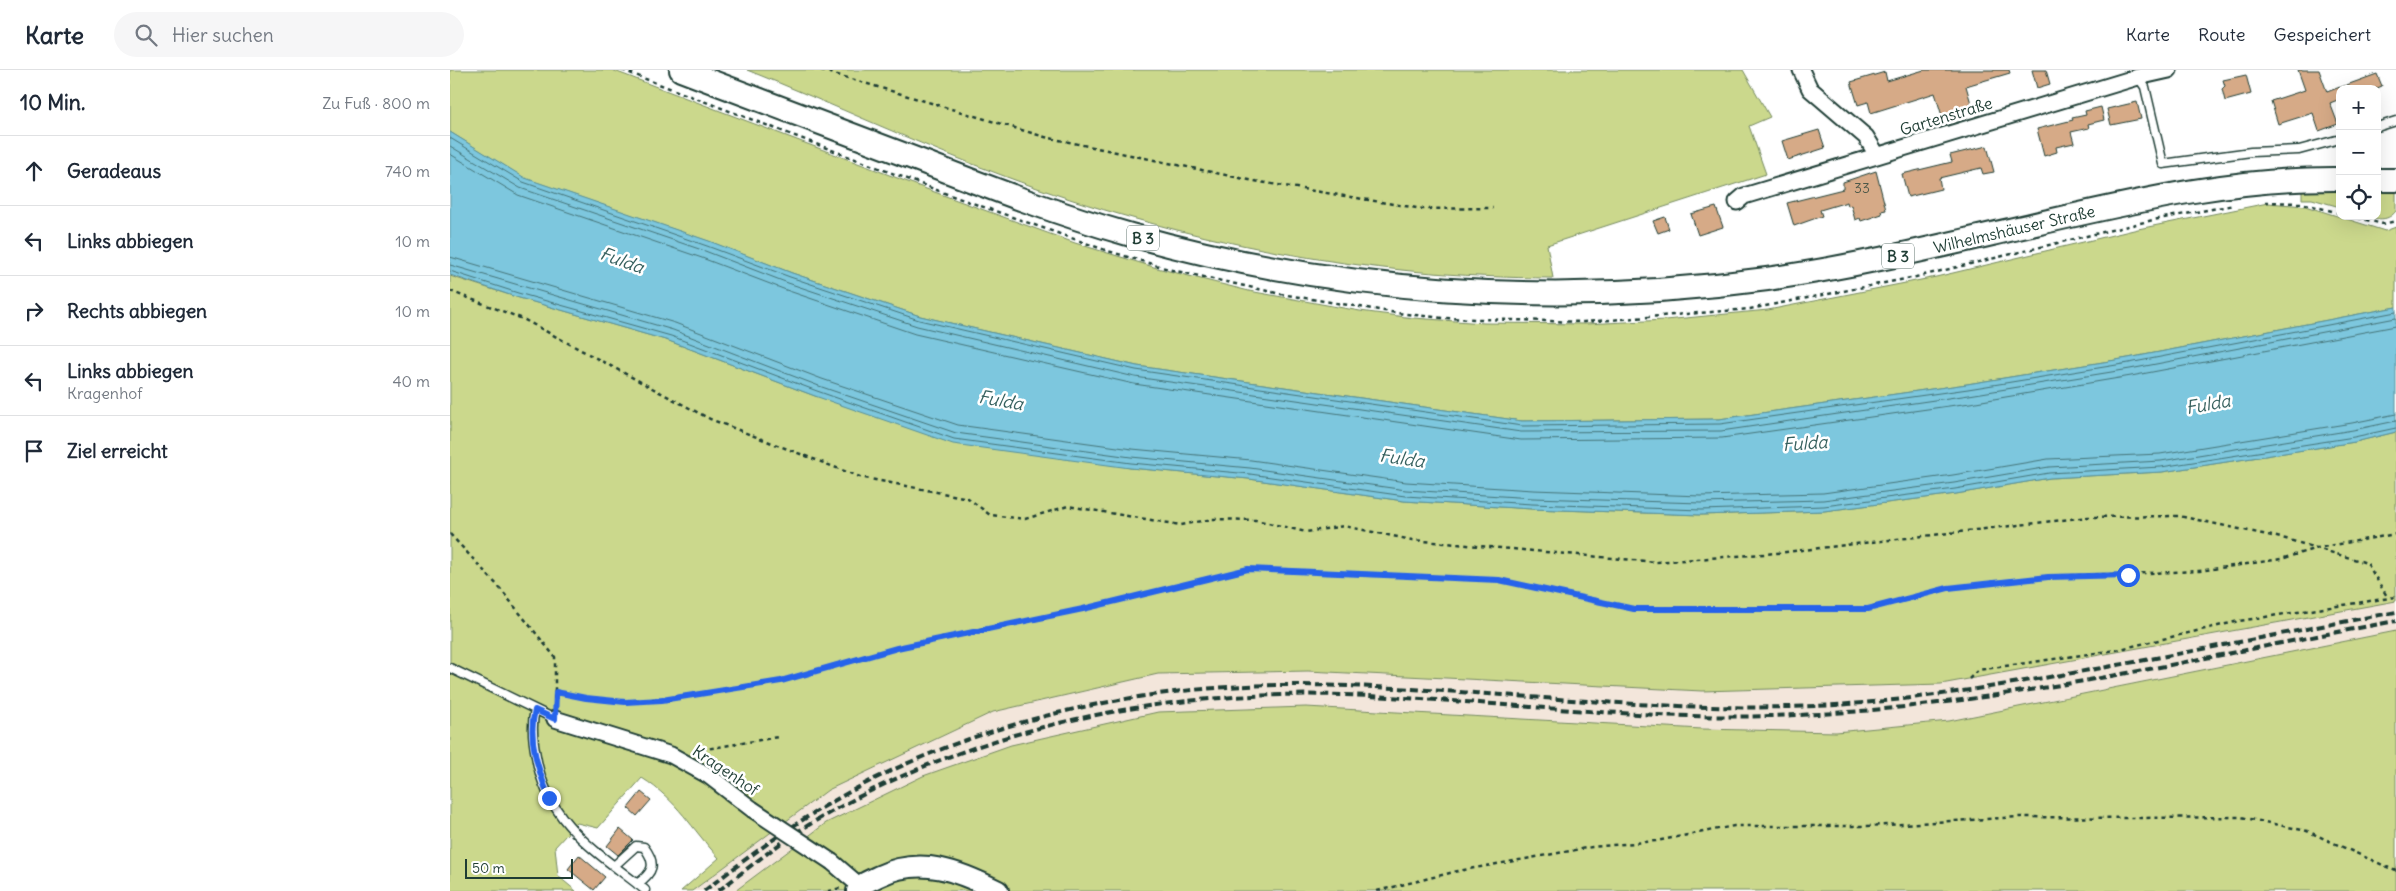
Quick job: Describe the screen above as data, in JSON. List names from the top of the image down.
{
  "streets": {
    "main road": ["Wilhelmshäuser Straße", "B 3"],
    "street": ["Gartenstraße", "Kragenhof"]
  },
  "water": ["Fulda"],
  "house_numbers": ["33"],
  "scale_bar": "50 m",
  "page": {
    "header": "Karte",
    "search": "Hier suchen",
    "nav": ["Karte", "Route", "Gespeichert"],
    "heading": ["10 Min.", "Zu Fuß · 800 m"],
    "map_buttons": ["+", "−"],
    "list": [
      ["Geradeaus", "740 m"],
      ["Links abbiegen", "10 m"],
      ["Rechts abbiegen", "10 m"],
      ["Links abbiegen", "Kragenhof", "40 m"],
      "Ziel erreicht"
    ],
    "scale": "50 m"
  }
}
